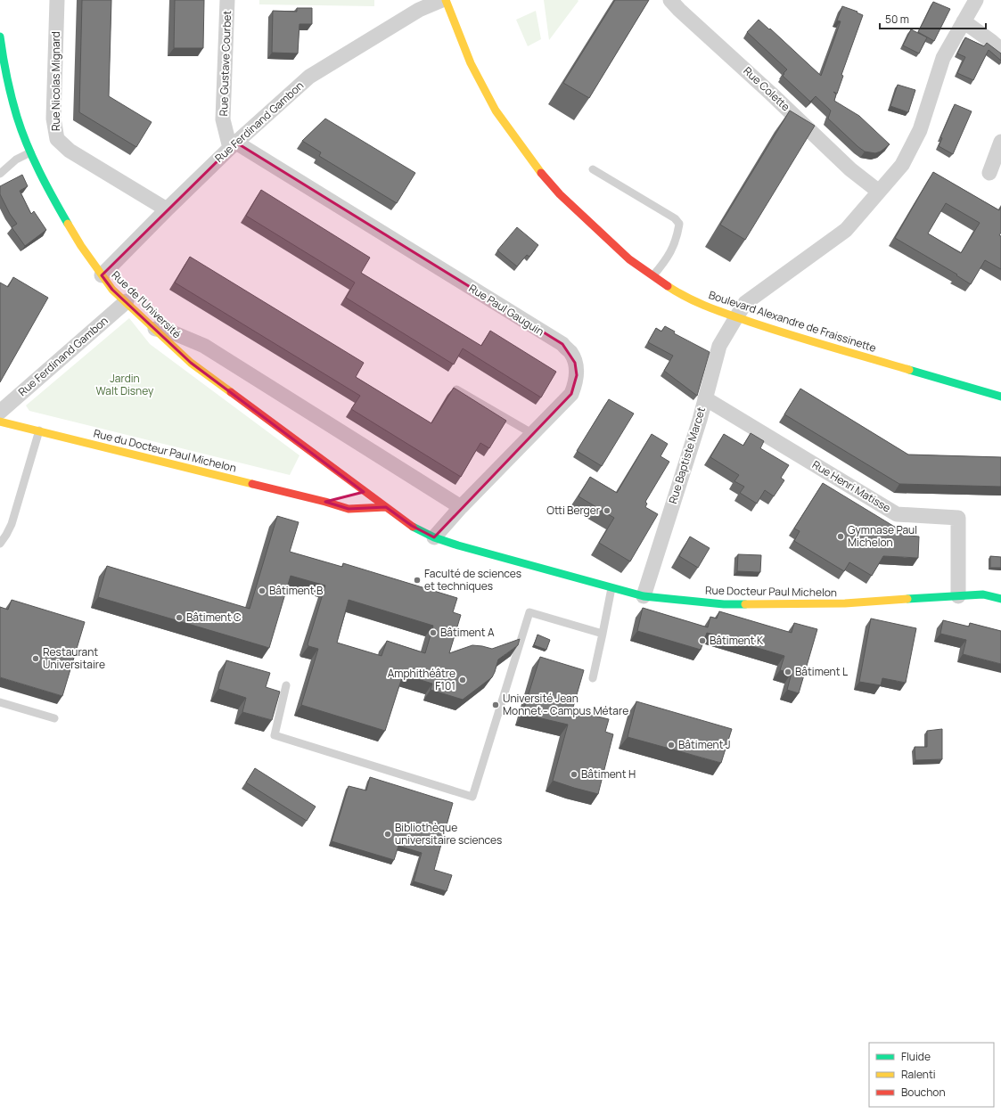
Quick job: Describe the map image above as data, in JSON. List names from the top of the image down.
{
  "streets": {
    "street": [
      "Rue Gustave Courbet",
      "Rue Nicolas Mignard",
      "Rue Colette",
      "Rue Ferdinand Gambon",
      "Rue de l'Université",
      "Rue Paul Gauguin",
      "Boulevard Alexandre de Fraissinette",
      "Rue du Docteur Paul Michelon",
      "Rue Baptiste Marcet",
      "Rue Henri Matisse",
      "Rue Docteur Paul Michelon"
    ]
  },
  "crossings": [
    ["Rue Gustave Courbet", "Rue Ferdinand Gambon"],
    ["Rue Gustave Courbet", "Rue Paul Gauguin"],
    ["Rue Nicolas Mignard", "Rue Ferdinand Gambon"],
    ["Rue Colette", "Rue Baptiste Marcet"],
    ["Rue Ferdinand Gambon", "Rue de l'Université"],
    ["Rue Ferdinand Gambon", "Rue Paul Gauguin"],
    ["Rue de l'Université", "Rue du Docteur Paul Michelon"],
    ["Rue de l'Université", "Rue Docteur Paul Michelon"],
    ["Rue Paul Gauguin", "Rue Docteur Paul Michelon"],
    ["Boulevard Alexandre de Fraissinette", "Rue Baptiste Marcet"],
    ["Rue du Docteur Paul Michelon", "Rue Docteur Paul Michelon"],
    ["Rue Baptiste Marcet", "Rue Henri Matisse"],
    ["Rue Baptiste Marcet", "Rue Docteur Paul Michelon"],
    ["Rue Henri Matisse", "Rue Docteur Paul Michelon"]
  ],
  "parks": ["Jardin Walt Disney"],
  "places": [
    "Otti Berger",
    "Gymnase Paul Michelon",
    "Faculté de sciences et techniques",
    "Bâtiment B",
    "Bâtiment C",
    "Bâtiment A",
    "Bâtiment K",
    "Restaurant Universitaire",
    "Bâtiment L",
    "Amphithéâtre F101",
    "Université Jean Monnet - Campus Métare",
    "Bâtiment J",
    "Bâtiment H",
    "Bibliothèque universitaire sciences"
  ],
  "legend": ["Fluide", "Ralenti", "Bouchon"],
  "scale_bar": "50 m"
}
